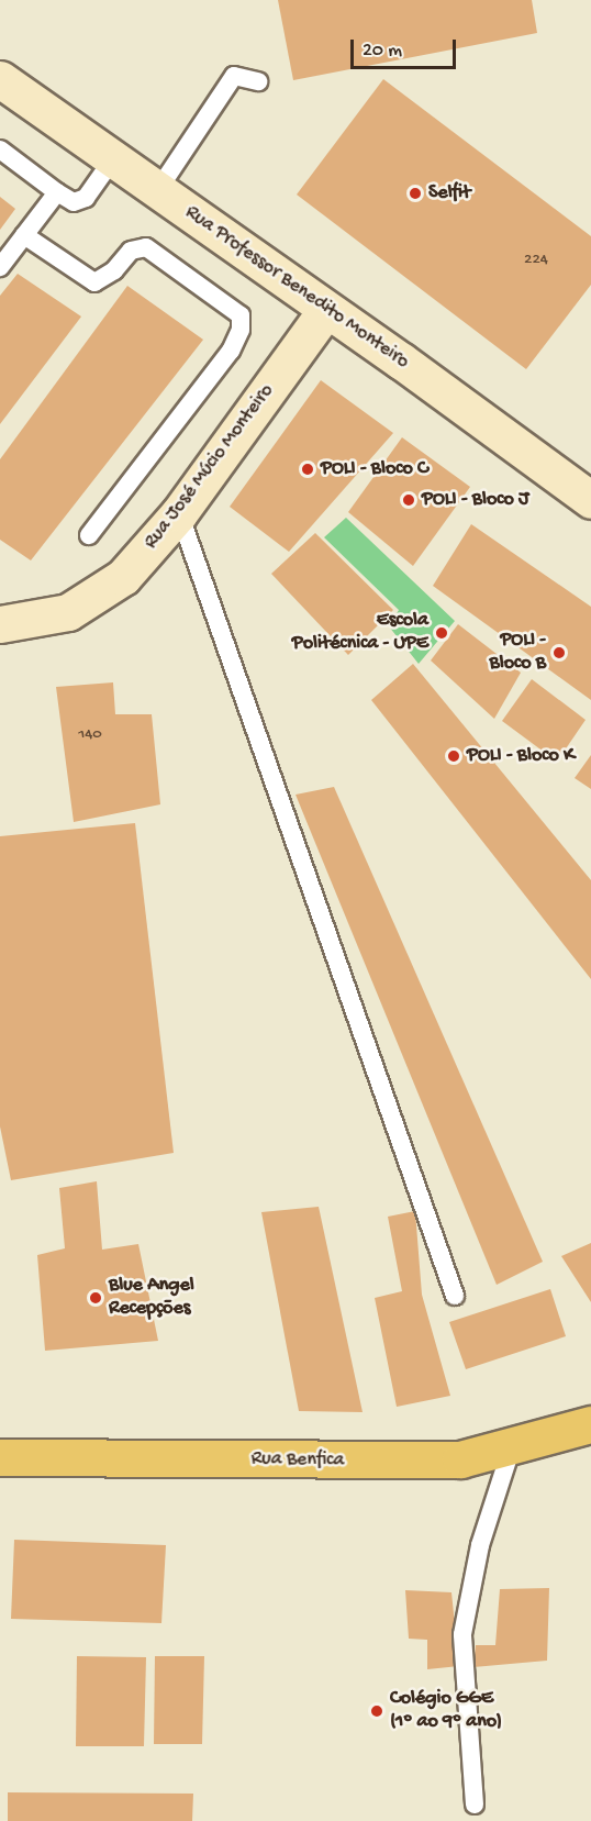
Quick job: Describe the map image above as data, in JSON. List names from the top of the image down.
{
  "streets": {
    "main road": ["Rua Benfica"],
    "street": ["Rua Professor Benedito Monteiro", "Rua José Múcio Monteiro"]
  },
  "crossings": [
    ["Rua Professor Benedito Monteiro", "Rua José Múcio Monteiro"]
  ],
  "places": [
    "Selfit",
    "POLI - Bloco C",
    "POLI - Bloco J",
    "Escola Politécnica - UPE",
    "POLI - Bloco B",
    "POLI - Bloco K",
    "Blue Angel Recepções",
    "Colégio GGE (1º ao 9º ano)"
  ],
  "house_numbers": ["224", "140"],
  "scale_bar": "20 m"
}
